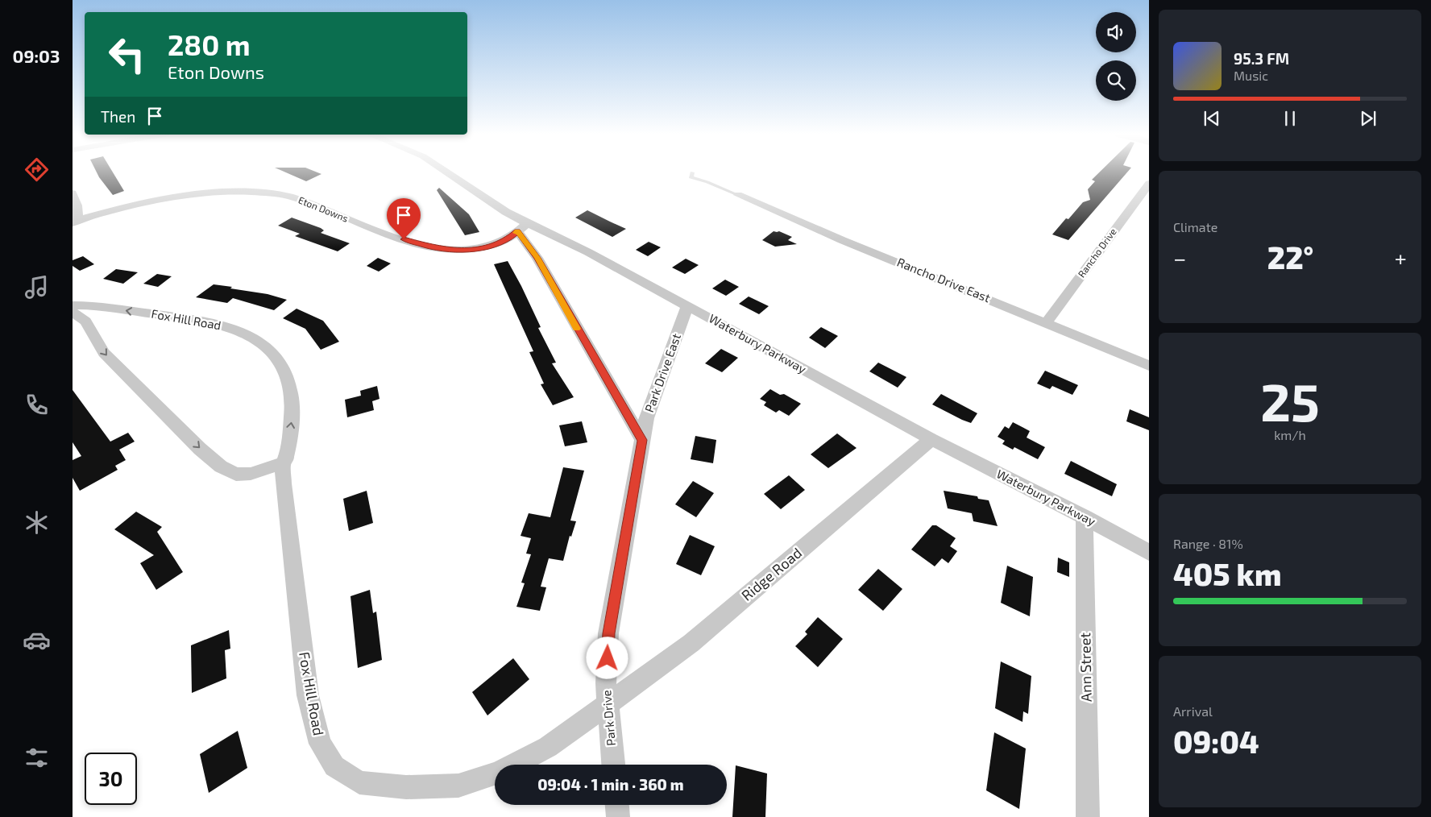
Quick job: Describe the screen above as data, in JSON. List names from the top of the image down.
{
  "streets": {
    "street": [
      "Eton Downs",
      "Rancho Drive",
      "Rancho Drive East",
      "Fox Hill Road",
      "Waterbury Parkway",
      "Park Drive East",
      "Ridge Road",
      "Ann Street",
      "Park Drive"
    ]
  },
  "crossings": [
    ["Eton Downs", "Waterbury Parkway"],
    ["Rancho Drive", "Rancho Drive East"],
    ["Fox Hill Road", "Ridge Road"],
    ["Fox Hill Road", "Park Drive"],
    ["Waterbury Parkway", "Park Drive East"],
    ["Waterbury Parkway", "Ridge Road"],
    ["Waterbury Parkway", "Ann Street"],
    ["Park Drive East", "Park Drive"],
    ["Ridge Road", "Park Drive"]
  ],
  "page": {
    "tabs": "09:03",
    "turn": ["280 m", "Eton Downs"],
    "song": ["95.3 FM", "Music"],
    "then": "Then",
    "tile": [
      "Climate",
      ["25", "km/h"],
      ["Range · 81%", "405 km"],
      ["Arrival", "09:04"]
    ],
    "heat": ["−", "22°", "+"],
    "limit": "30",
    "trip": "09:04 · 1 min · 360 m"
  }
}
